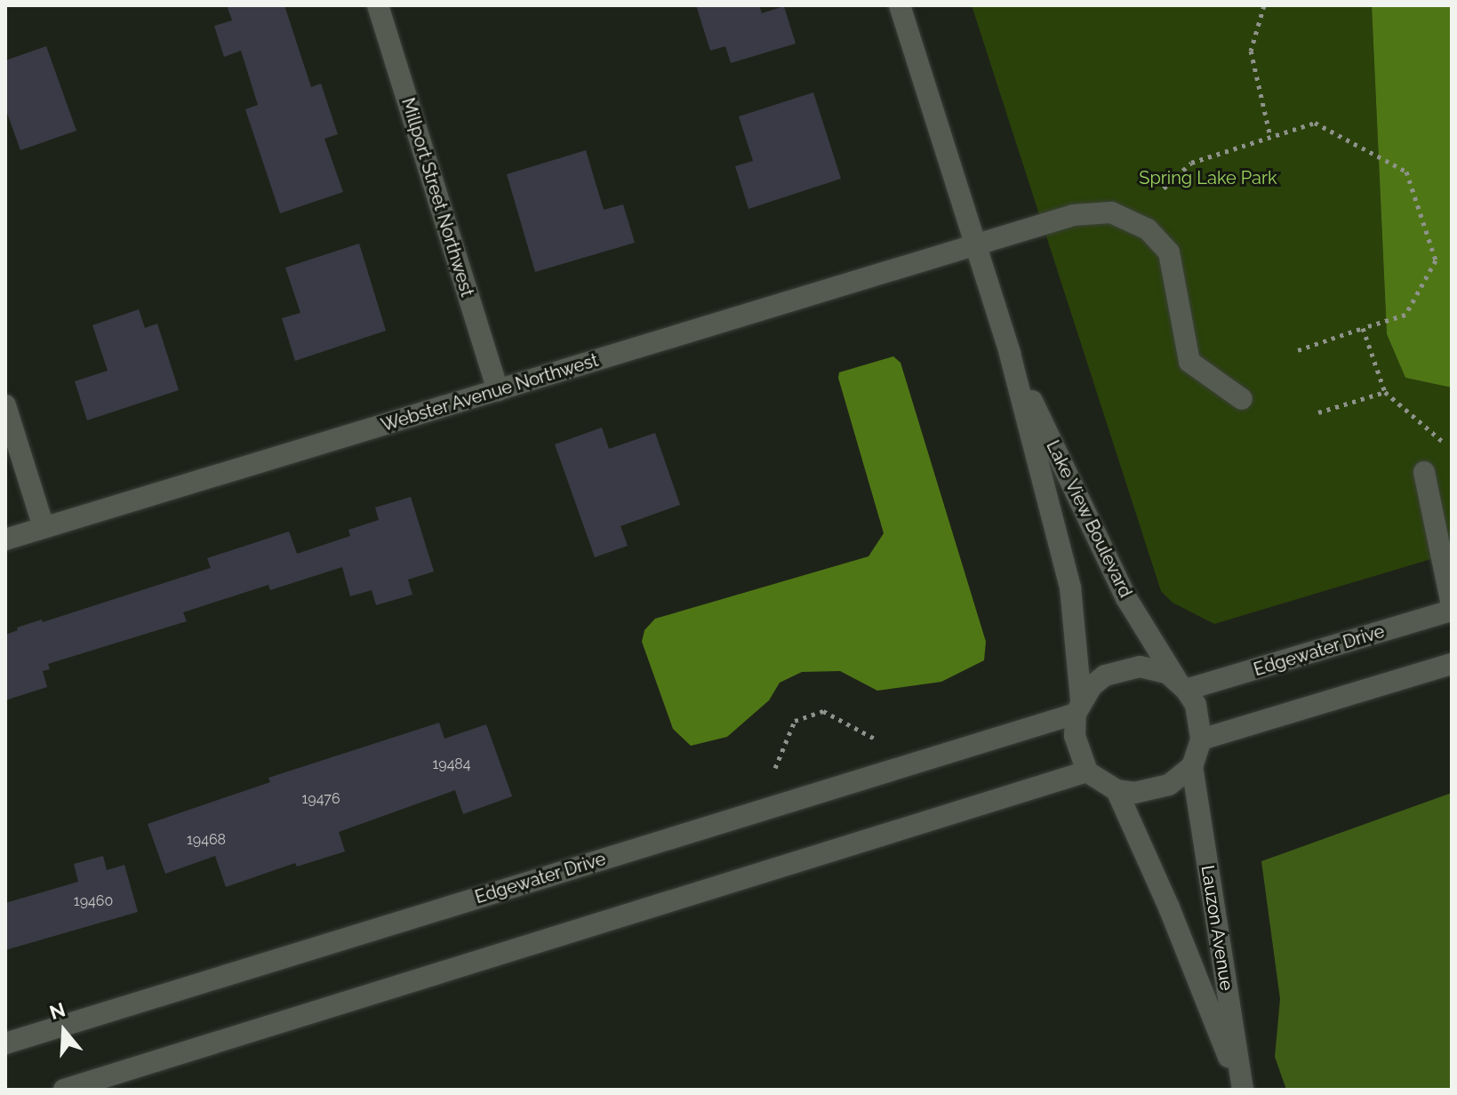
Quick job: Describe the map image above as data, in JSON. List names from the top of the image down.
{
  "streets": {
    "street": [
      "Millport Street Northwest",
      "Webster Avenue Northwest",
      "Lake View Boulevard",
      "Edgewater Drive",
      "Lauzon Avenue"
    ]
  },
  "crossings": [
    ["Millport Street Northwest", "Webster Avenue Northwest"],
    ["Webster Avenue Northwest", "Lake View Boulevard"],
    ["Lake View Boulevard", "Edgewater Drive"],
    ["Lake View Boulevard", "Lauzon Avenue"],
    ["Edgewater Drive", "Lauzon Avenue"]
  ],
  "parks": ["Spring Lake Park"],
  "house_numbers": [
    "19484",
    "19476",
    "19468",
    "19460"
  ],
  "north": "top"
}
